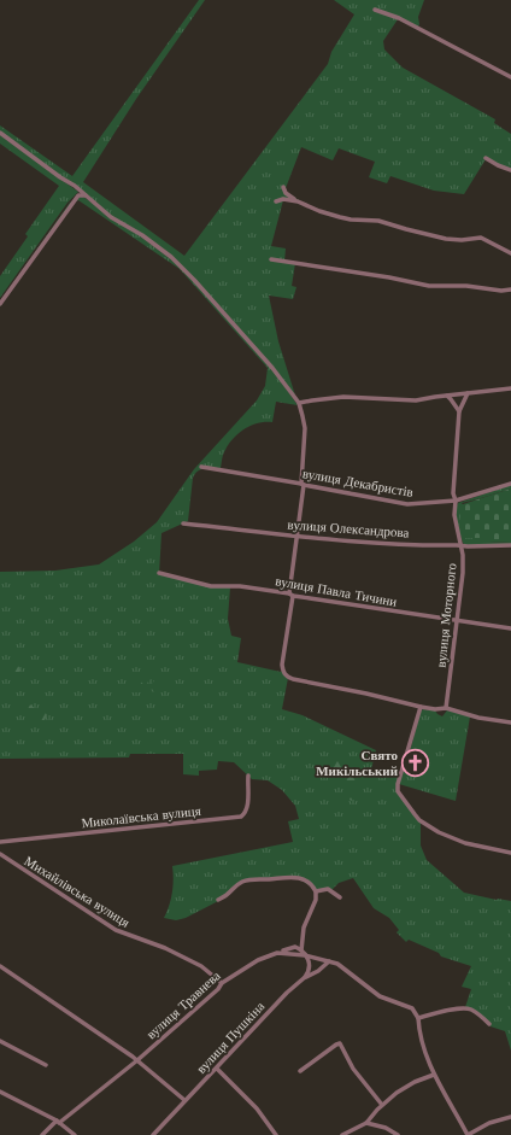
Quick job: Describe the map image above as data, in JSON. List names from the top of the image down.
{
  "streets": {
    "street": [
      "вулиця Декабристів",
      "вулиця Олександрова",
      "вулиця Павла Тичини",
      "вулиця Моторного",
      "Миколаївська вулиця",
      "Михайлівська вулиця",
      "вулиця Травнева",
      "вулиця Пушкіна"
    ]
  },
  "crossings": [
    ["вулиця Декабристів", "вулиця Моторного"],
    ["вулиця Олександрова", "вулиця Моторного"],
    ["вулиця Павла Тичини", "вулиця Моторного"],
    ["Михайлівська вулиця", "вулиця Травнева"],
    ["вулиця Травнева", "вулиця Пушкіна"]
  ],
  "places": {
    "church": ["Свято Микільський"]
  }
}
